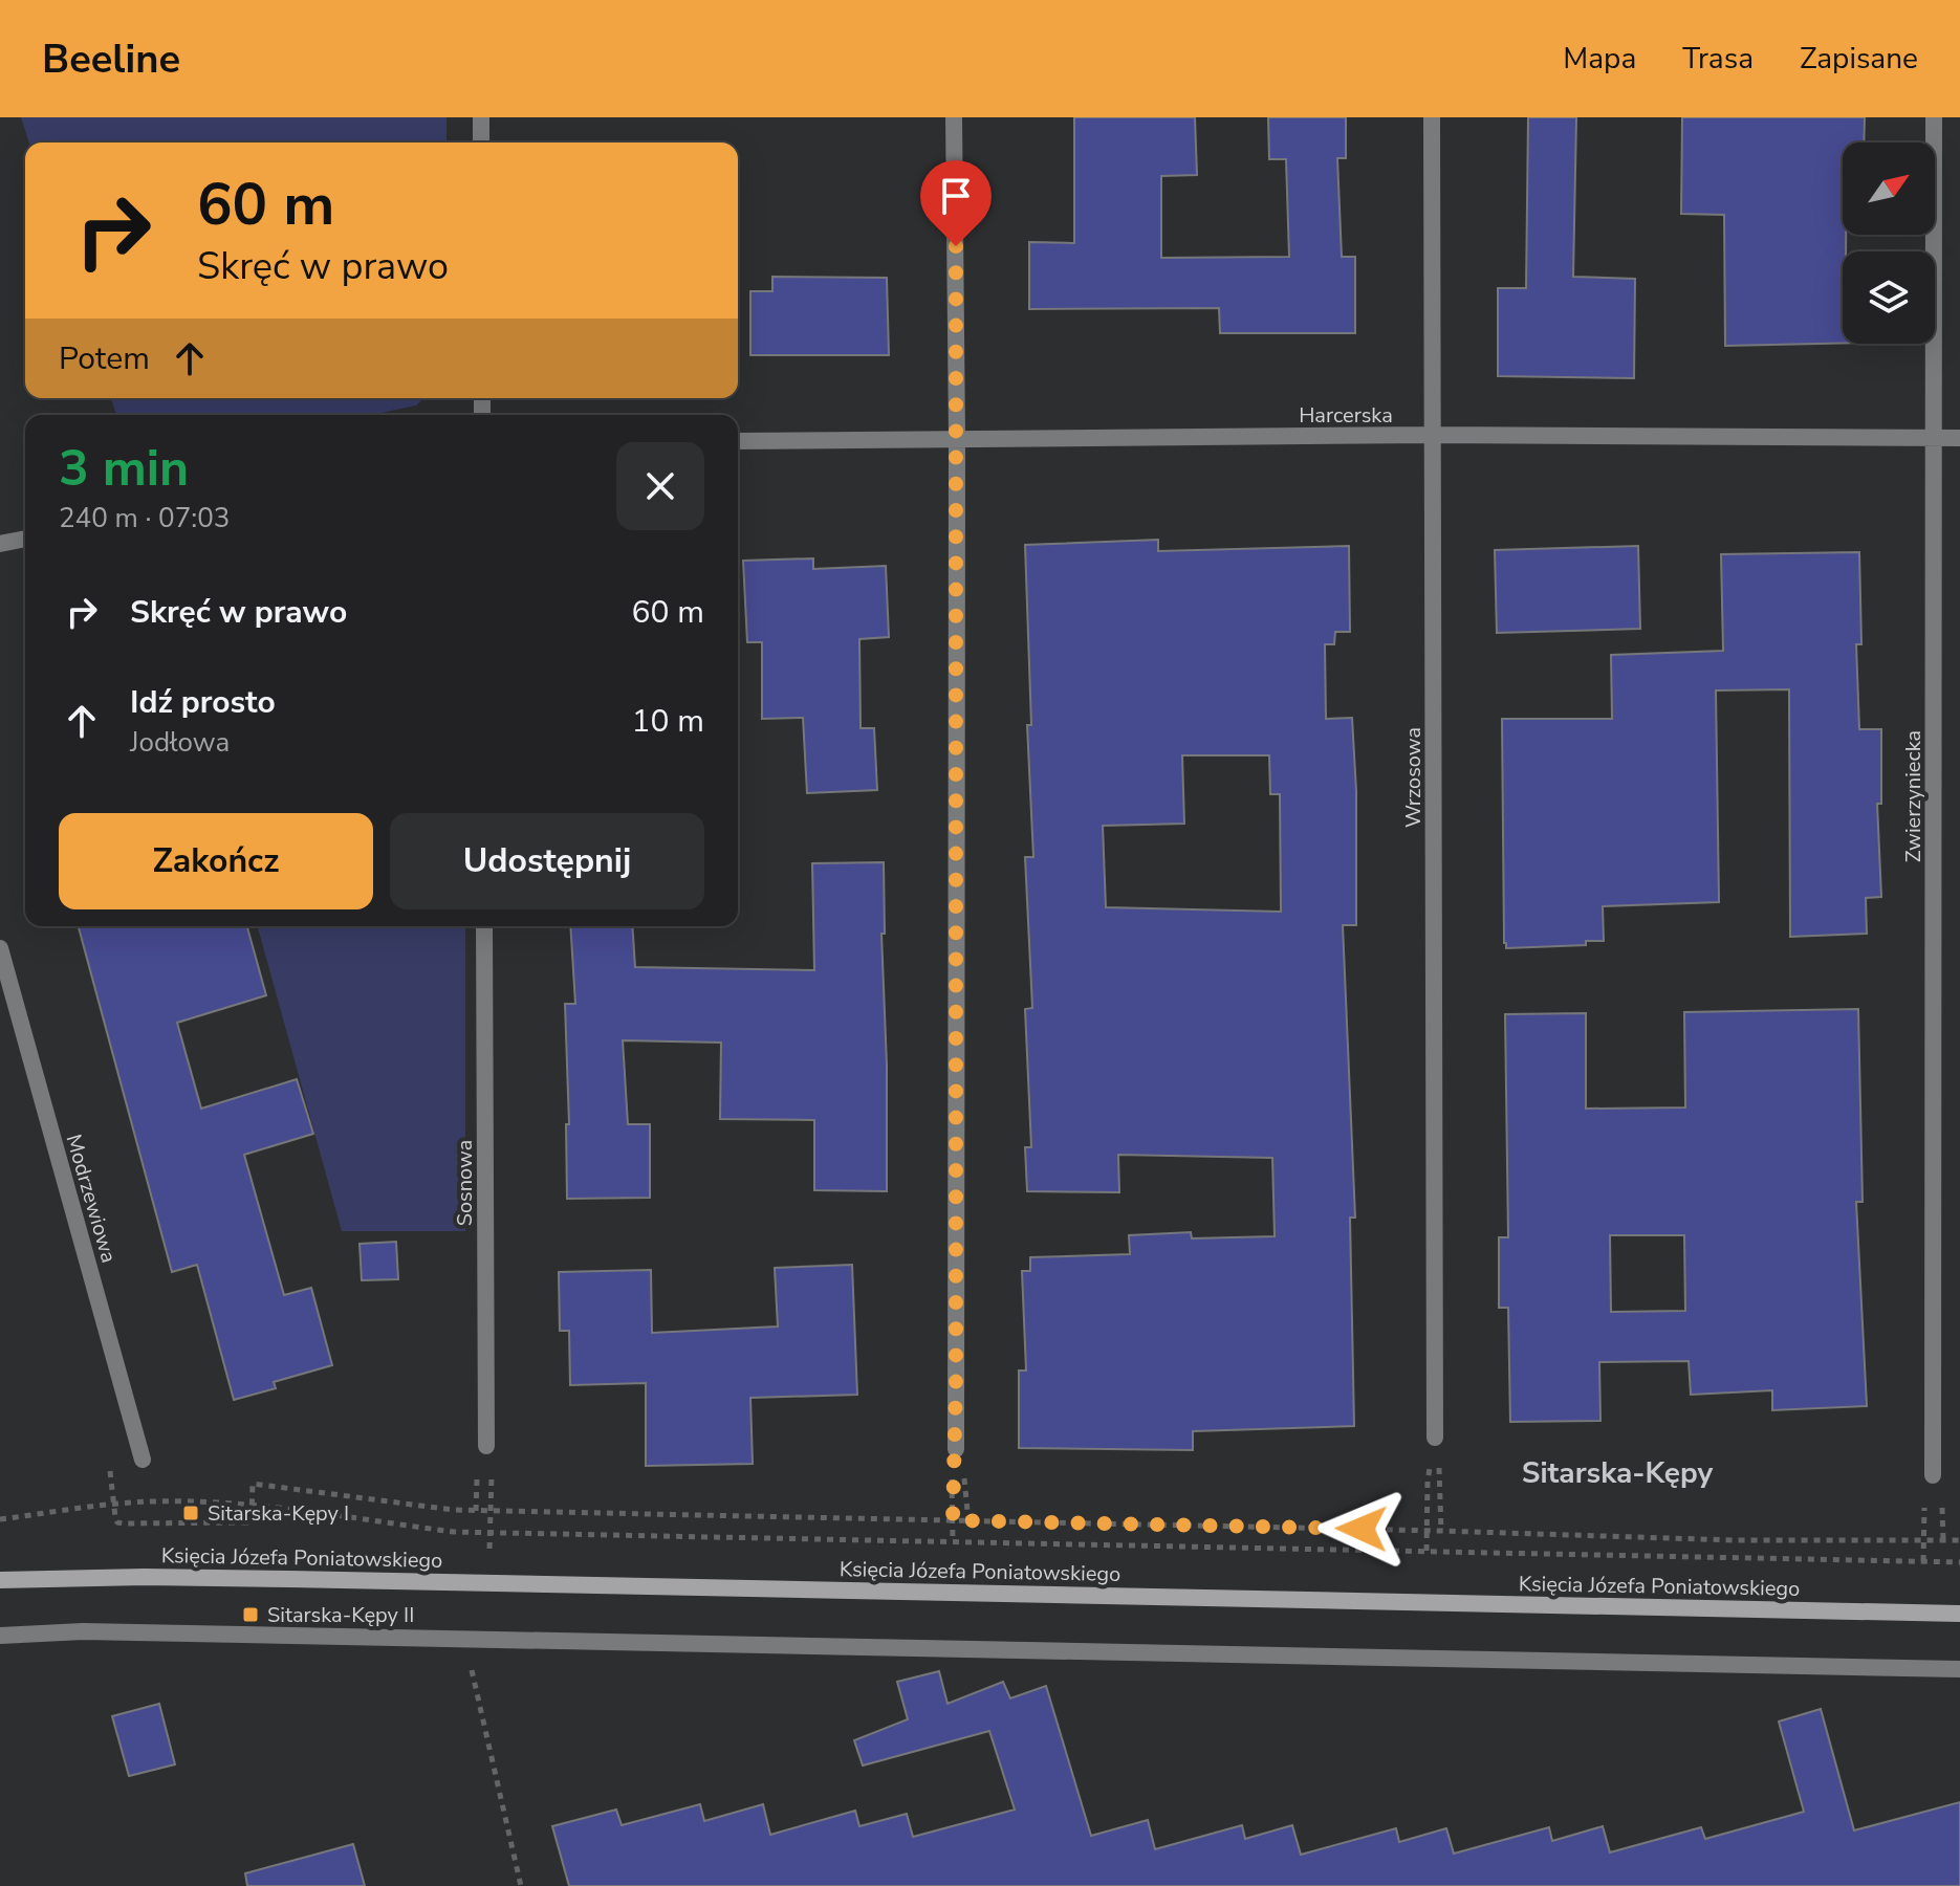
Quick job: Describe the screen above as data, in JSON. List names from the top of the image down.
{
  "streets": {
    "street": [
      "Harcerska",
      "Wrzosowa",
      "Zwierzyniecka",
      "Sosnowa",
      "Modrzewiowa",
      "Księcia Józefa Poniatowskiego"
    ]
  },
  "crossings": [
    ["Harcerska", "Wrzosowa"],
    ["Harcerska", "Zwierzyniecka"]
  ],
  "districts": ["Sitarska-Kępy"],
  "places": {
    "transit": ["Sitarska-Kępy I", "Sitarska-Kępy II"]
  },
  "north": "top right",
  "page": {
    "header": "Beeline",
    "nav": ["Mapa", "Trasa", "Zapisane"],
    "turn": ["60 m", "Skręć w prawo"],
    "then": "Potem",
    "heading": ["3 min", "240 m · 07:03"],
    "list": [
      {
        "name": "Skręć w prawo",
        "value": "60 m"
      },
      {
        "name": "Idź prosto",
        "note": "Jodłowa",
        "value": "10 m"
      }
    ],
    "buttons": ["Zakończ", "Udostępnij"]
  }
}
